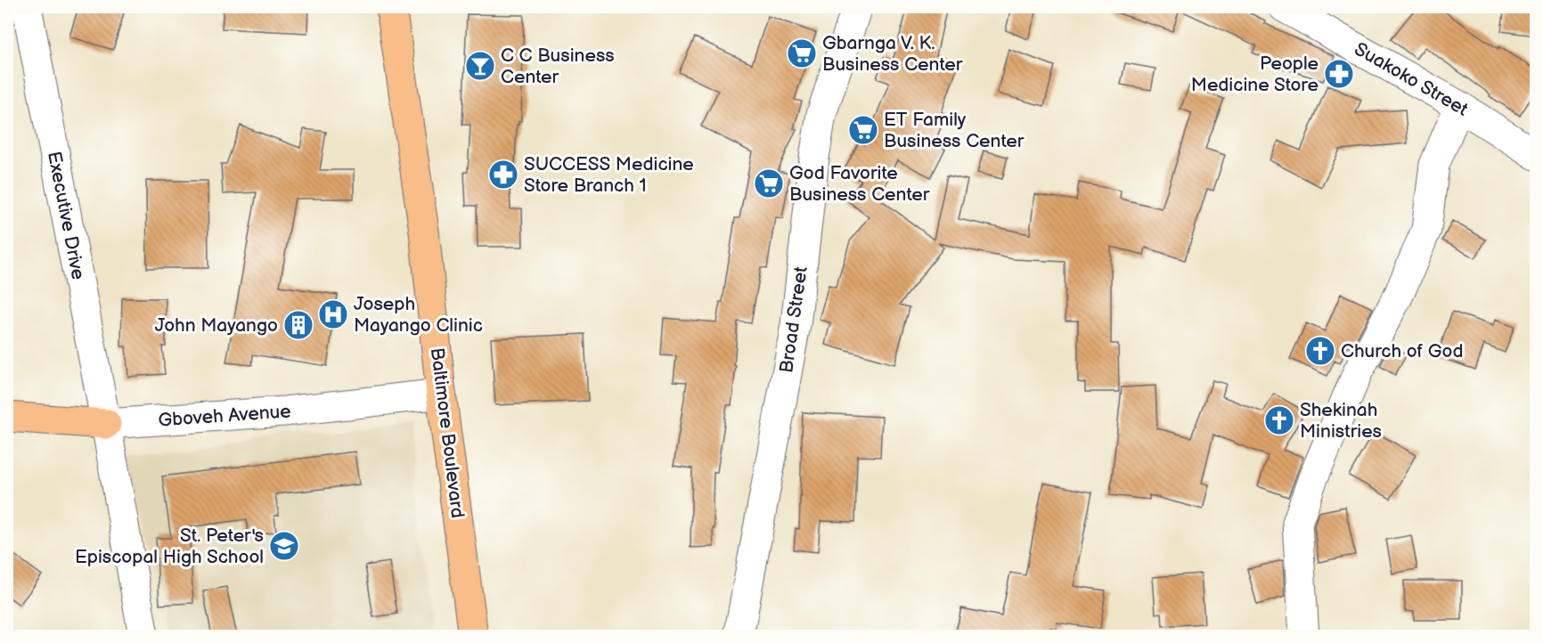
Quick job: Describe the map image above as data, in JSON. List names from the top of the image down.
{
  "streets": {
    "main road": ["Gboveh Avenue", "Baltimore Boulevard"],
    "street": ["Suakoko Street", "Executive Drive", "Broad Street"]
  },
  "crossings": [
    ["Executive Drive", "Gboveh Avenue"],
    ["Gboveh Avenue", "Baltimore Boulevard"]
  ],
  "places": {
    "supermarket": ["Gbarnga V. K. Business Center", "ET Family Business Center", "God Favorite Business Center"],
    "bar": ["C C Business Center"],
    "pharmacy": ["People Medicine Store", "SUCCESS Medicine Store Branch 1"],
    "hospital": ["Joseph Mayango Clinic"],
    "building": ["John Mayango"],
    "church": ["Church of God", "Shekinah Ministries"],
    "school or university": ["St. Peter's Episcopal High School"]
  }
}
